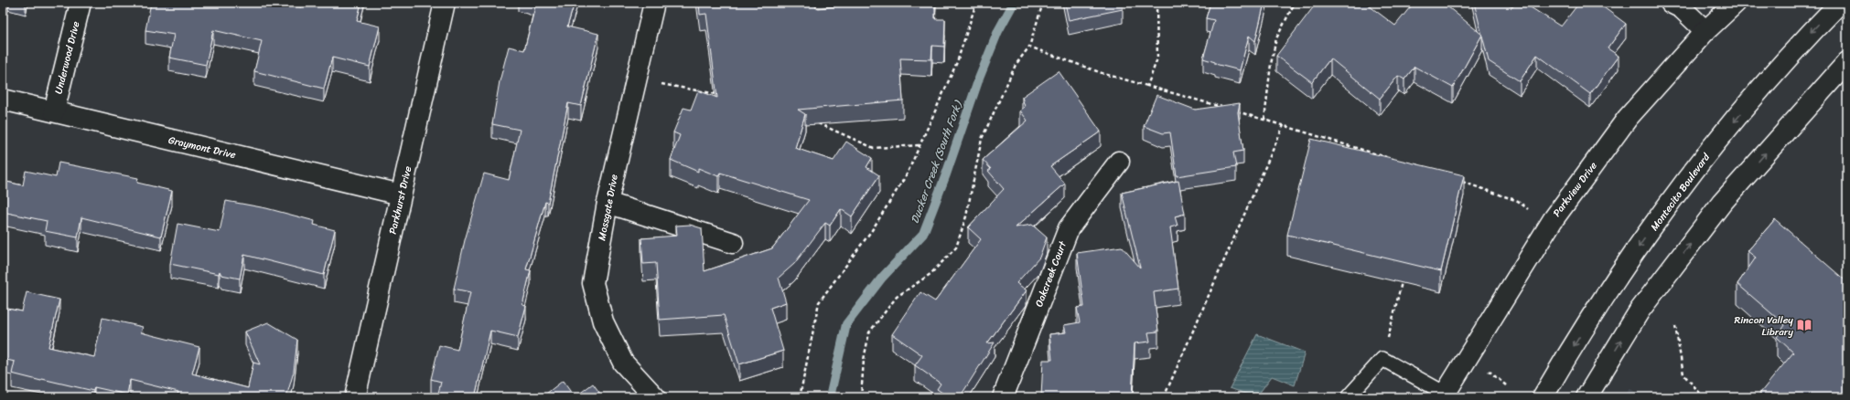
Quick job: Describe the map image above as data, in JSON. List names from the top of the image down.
{
  "streets": {
    "street": [
      "Underwood Drive",
      "Graymont Drive",
      "Parkview Drive",
      "Montecito Boulevard",
      "Parkhurst Drive",
      "Mossgate Drive",
      "Oakcreek Court"
    ]
  },
  "crossings": [
    ["Underwood Drive", "Graymont Drive"],
    ["Graymont Drive", "Parkhurst Drive"]
  ],
  "water": ["Ducker Creek (South Fork)"],
  "places": {
    "library": ["Rincon Valley Library"]
  }
}
